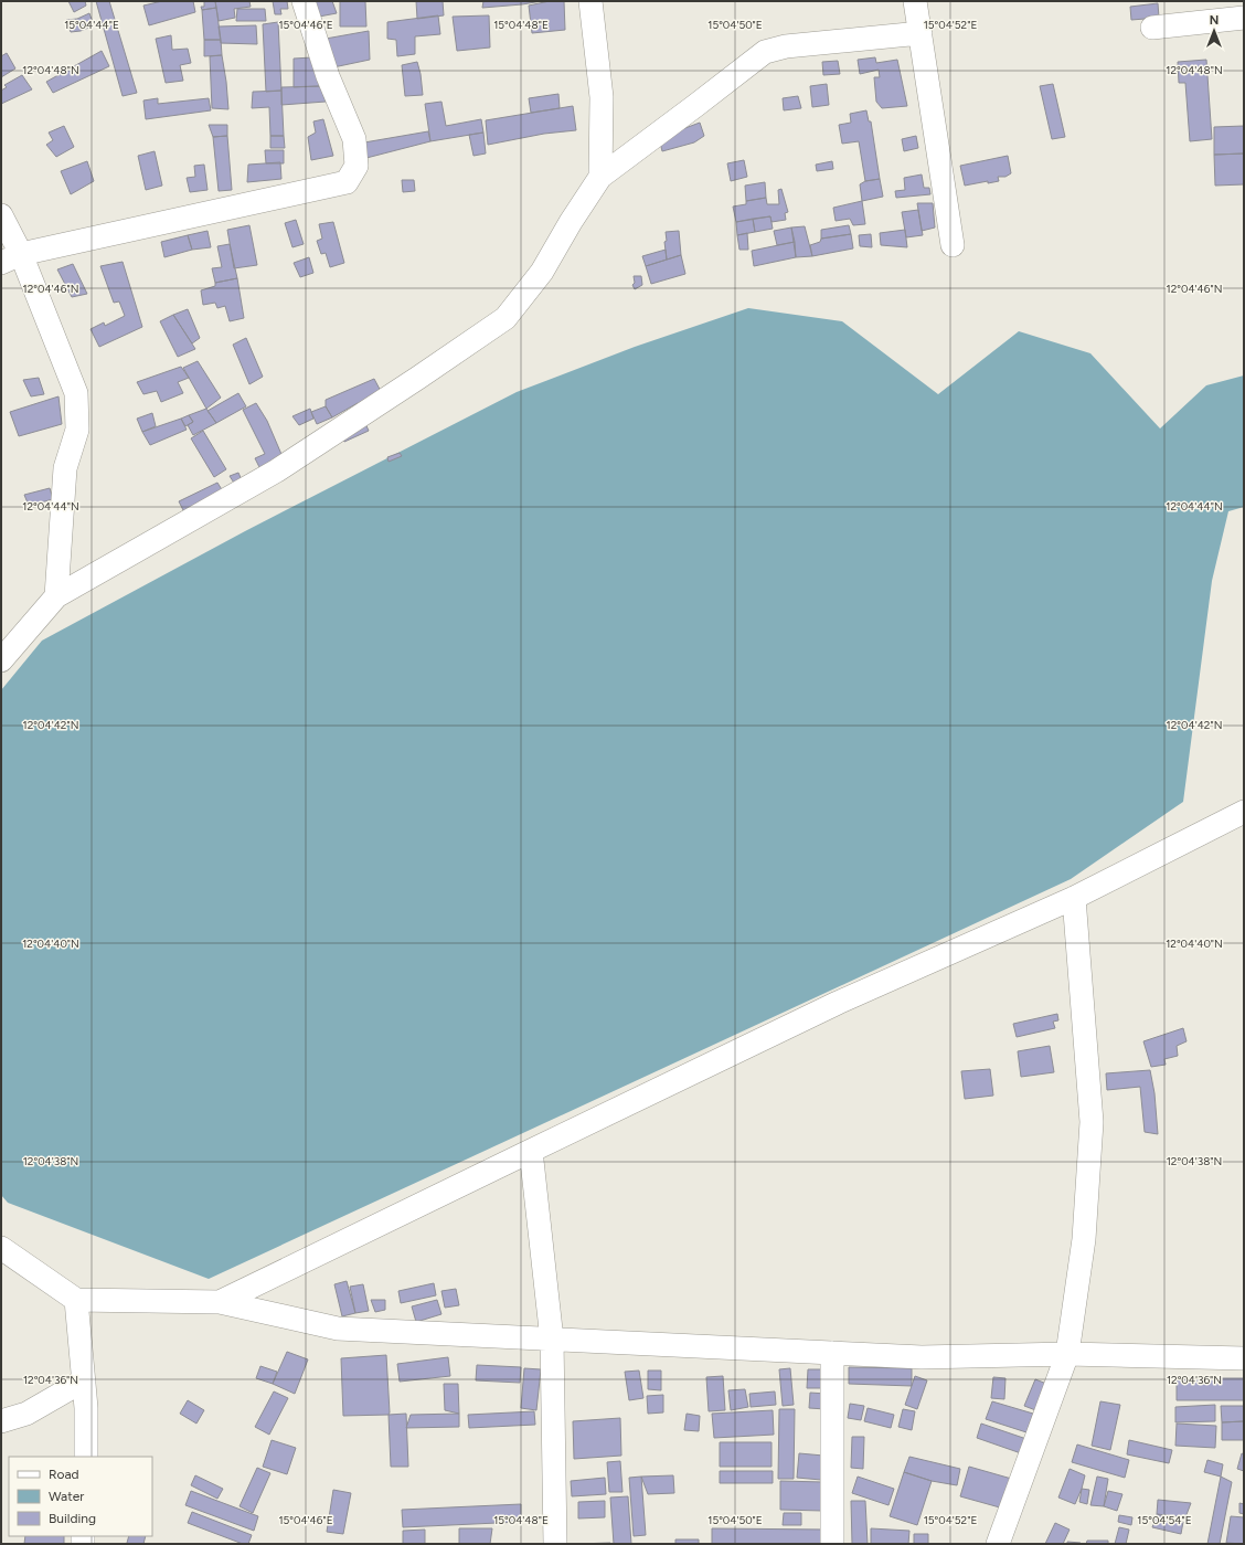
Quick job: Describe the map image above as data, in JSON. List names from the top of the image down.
{
  "legend": ["Road", "Water", "Building"],
  "north": "top",
  "coordinates": [
    "15°04'44\"E",
    "15°04'46\"E",
    "15°04'48\"E",
    "15°04'50\"E",
    "15°04'52\"E",
    "12°04'48\"N",
    "12°04'46\"N",
    "12°04'44\"N",
    "12°04'42\"N",
    "12°04'40\"N",
    "12°04'38\"N",
    "12°04'36\"N",
    "15°04'54\"E"
  ]
}
